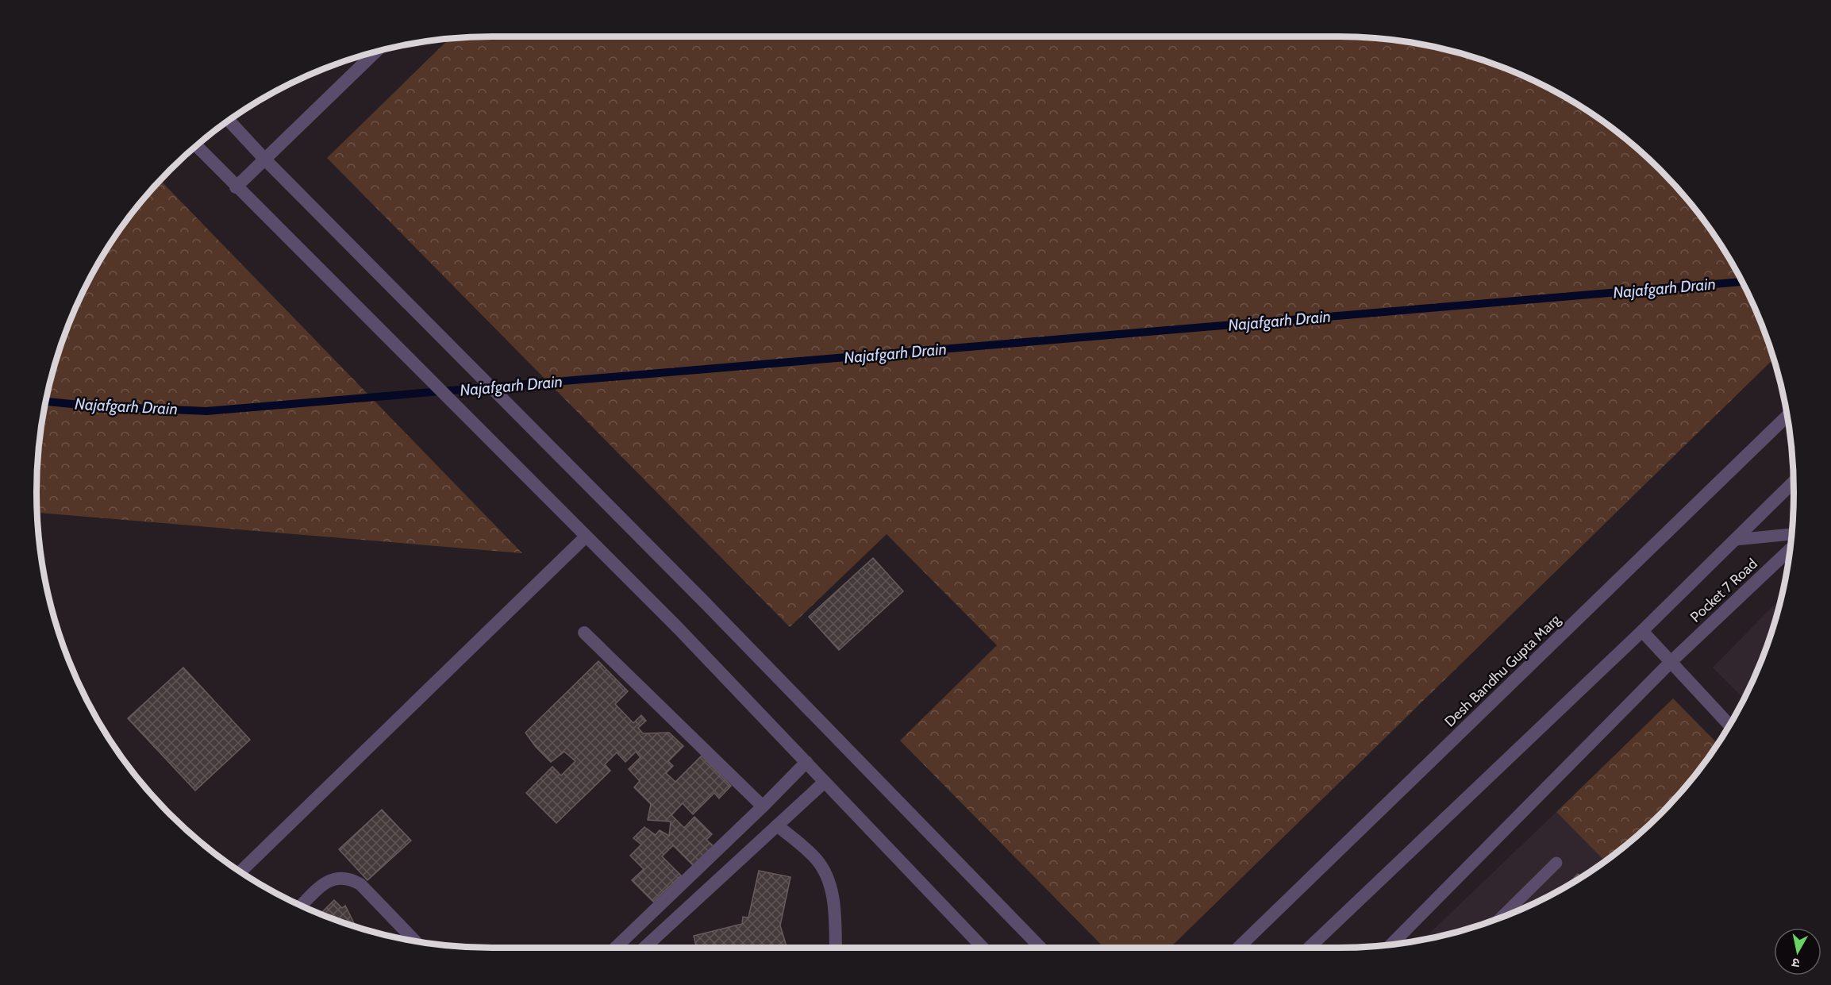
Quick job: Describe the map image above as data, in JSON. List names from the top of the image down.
{
  "streets": {
    "street": ["Pocket 7 Road", "Desh Bandhu Gupta Marg"]
  },
  "water": ["Najafgarh Drain"],
  "north": "bottom"
}
